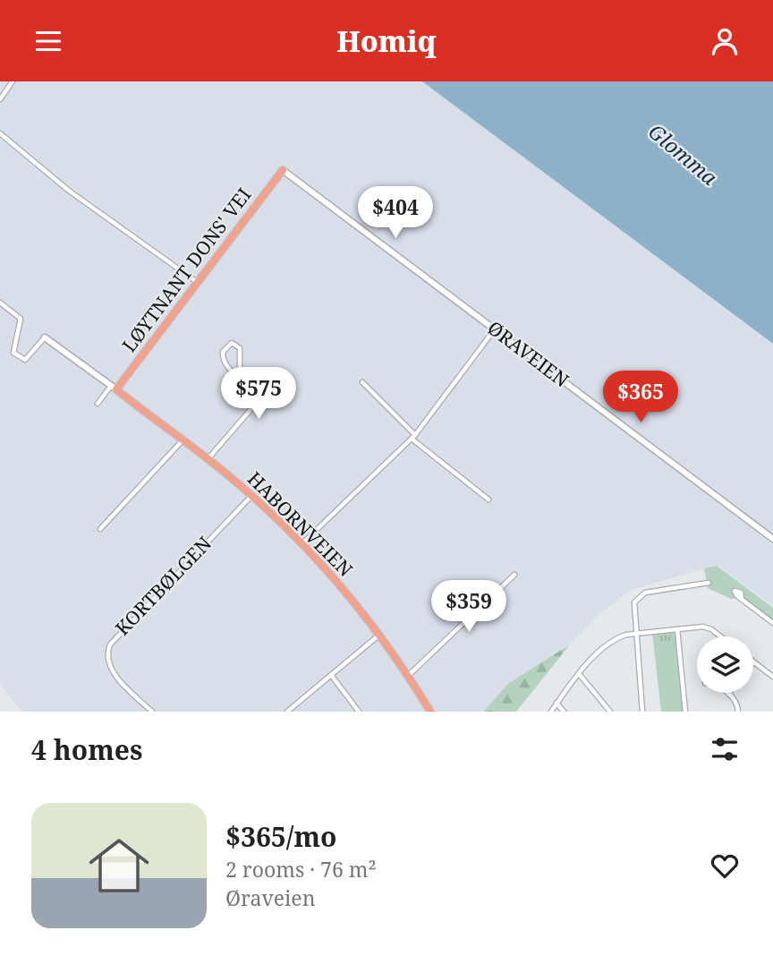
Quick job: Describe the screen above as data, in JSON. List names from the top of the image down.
{
  "streets": {
    "highway": ["LØYTNANT DONS' VEI", "HABORNVEIEN"],
    "street": ["ØRAVEIEN", "KORTBØLGEN"]
  },
  "crossings": [
    ["LØYTNANT DONS' VEI", "ØRAVEIEN"],
    ["LØYTNANT DONS' VEI", "HABORNVEIEN"],
    ["HABORNVEIEN", "KORTBØLGEN"]
  ],
  "water": ["Glomma"],
  "page": {
    "header": "Homiq",
    "price": [
      "$404",
      "$575",
      "$365",
      "$359"
    ],
    "heading": "4 homes",
    "list": [
      {
        "name": "$365/mo",
        "note": "2 rooms · 76 m² · Øraveien"
      }
    ]
  }
}
